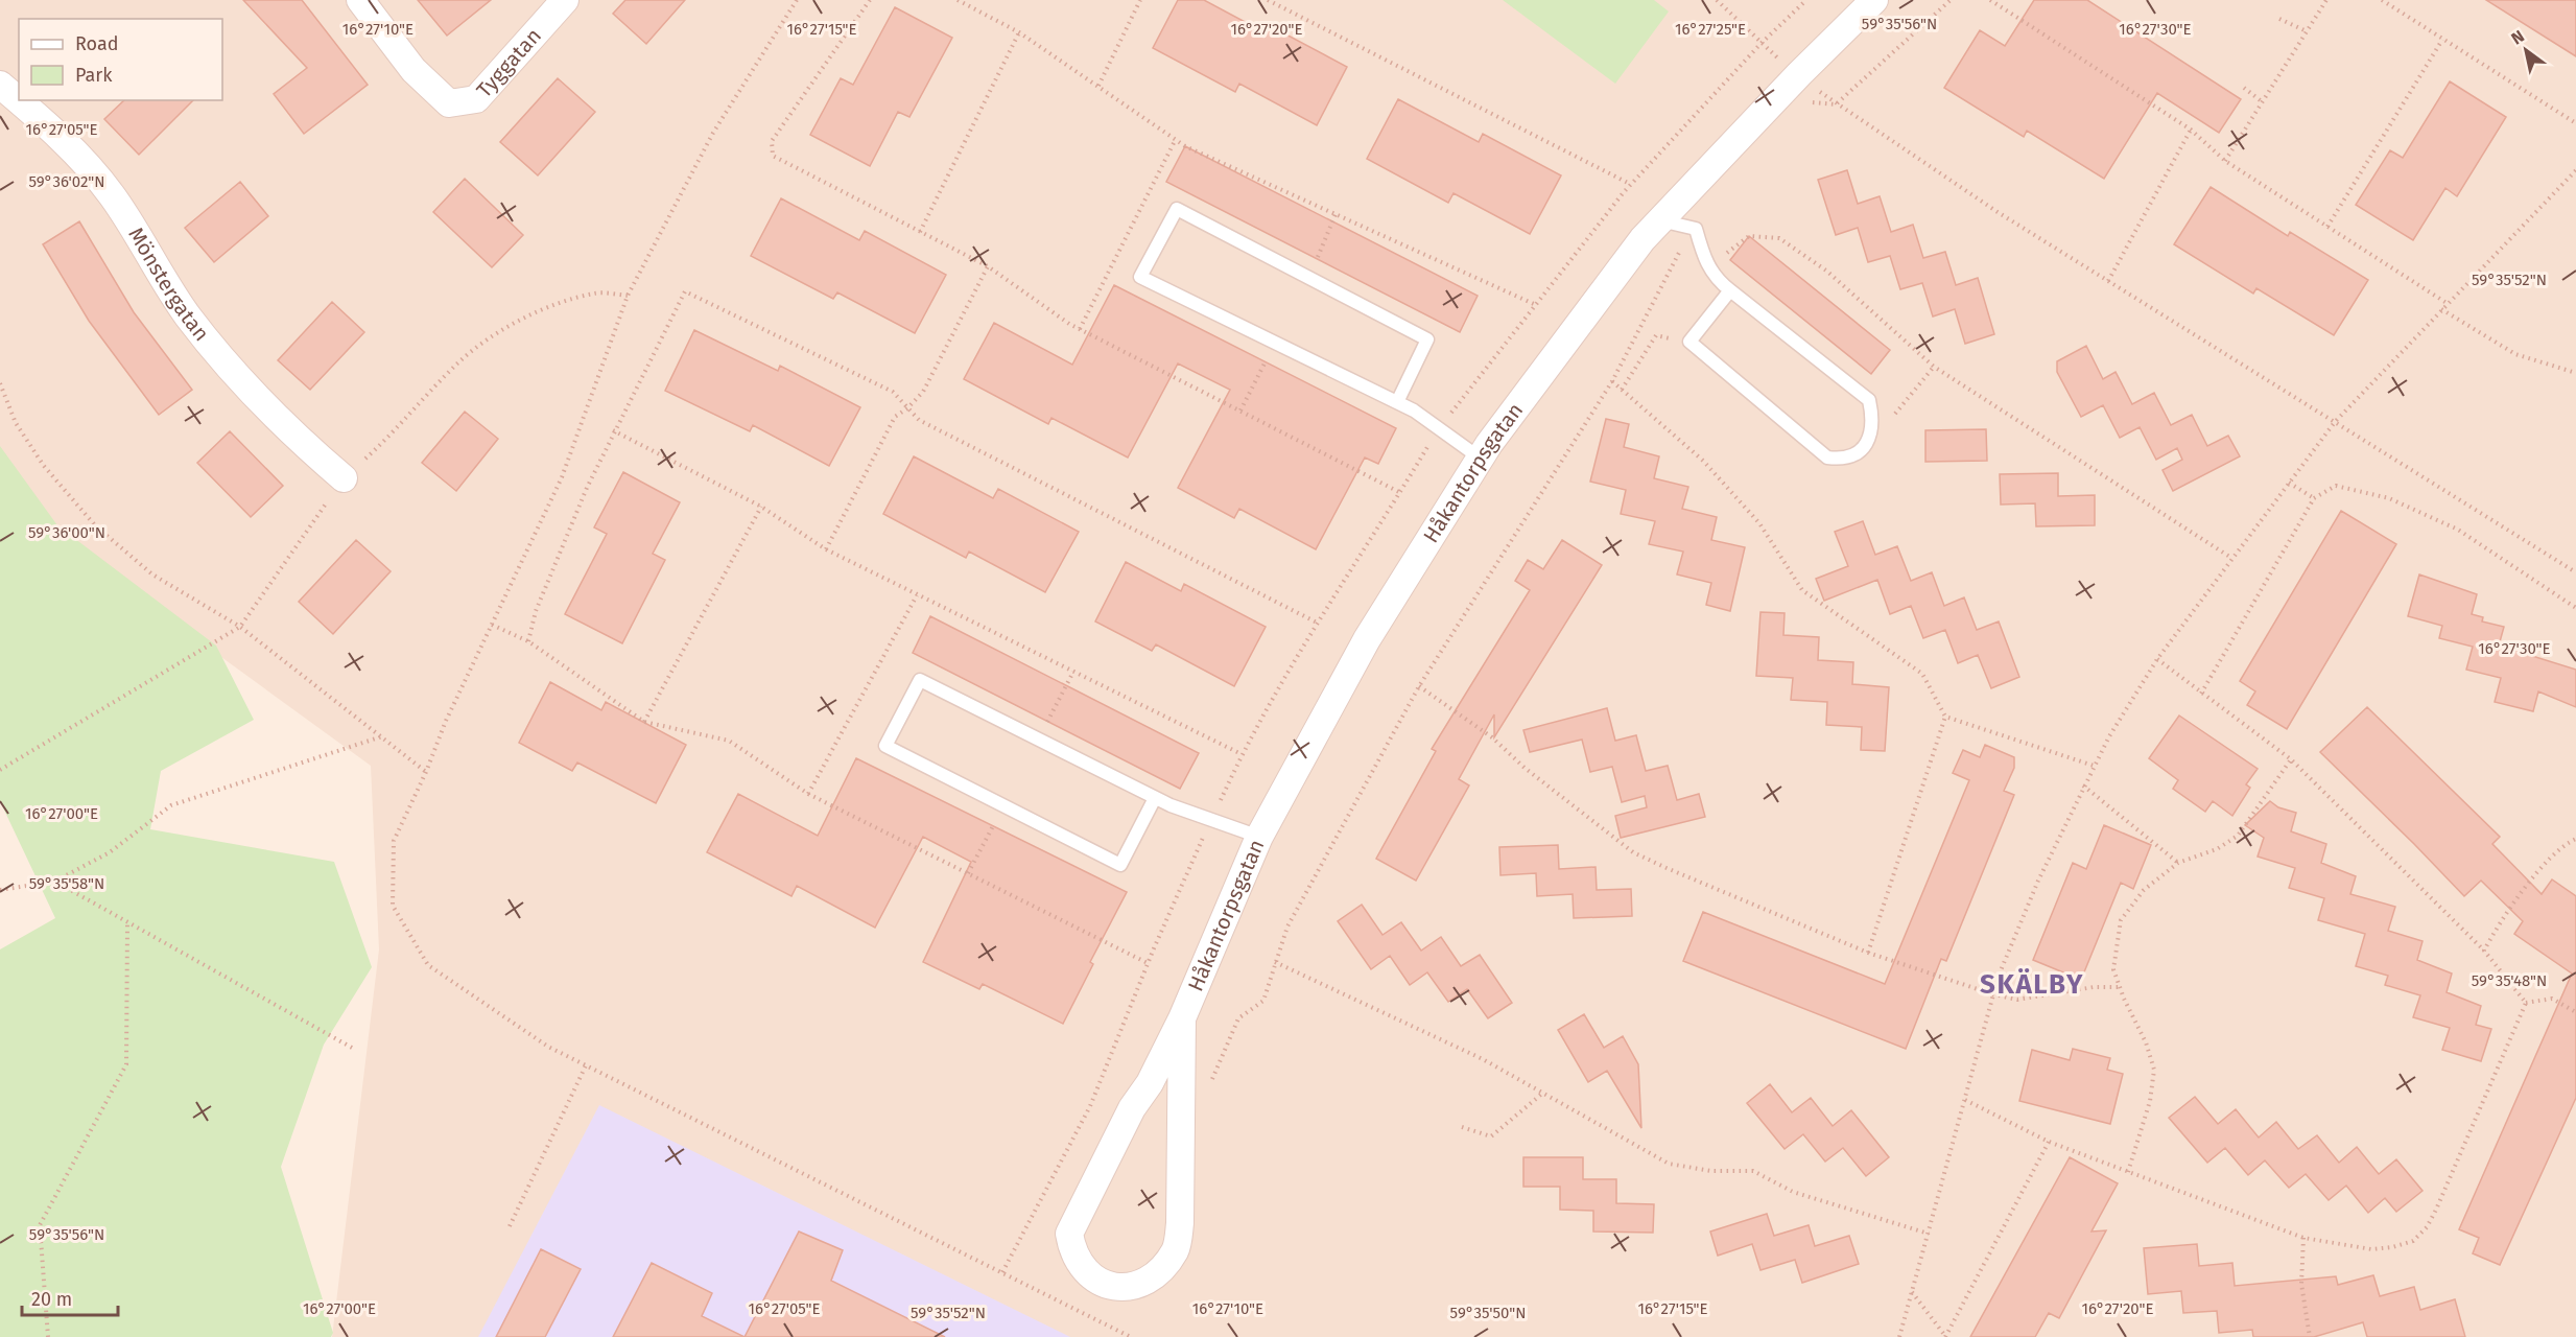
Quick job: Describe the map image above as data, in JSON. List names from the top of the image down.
{
  "streets": {
    "street": ["Tyggatan", "Mönstergatan", "Håkantorpsgatan"]
  },
  "districts": ["SKÄLBY"],
  "legend": ["Road", "Park"],
  "scale_bar": "20 m",
  "north": "top left",
  "coordinates": [
    "59°35'56\"N",
    "16°27'10\"E",
    "16°27'15\"E",
    "16°27'20\"E",
    "16°27'25\"E",
    "16°27'30\"E",
    "16°27'05\"E",
    "59°36'02\"N",
    "59°35'52\"N",
    "59°36'00\"N",
    "16°27'00\"E",
    "59°35'58\"N",
    "59°35'48\"N",
    "59°35'50\"N"
  ]
}
